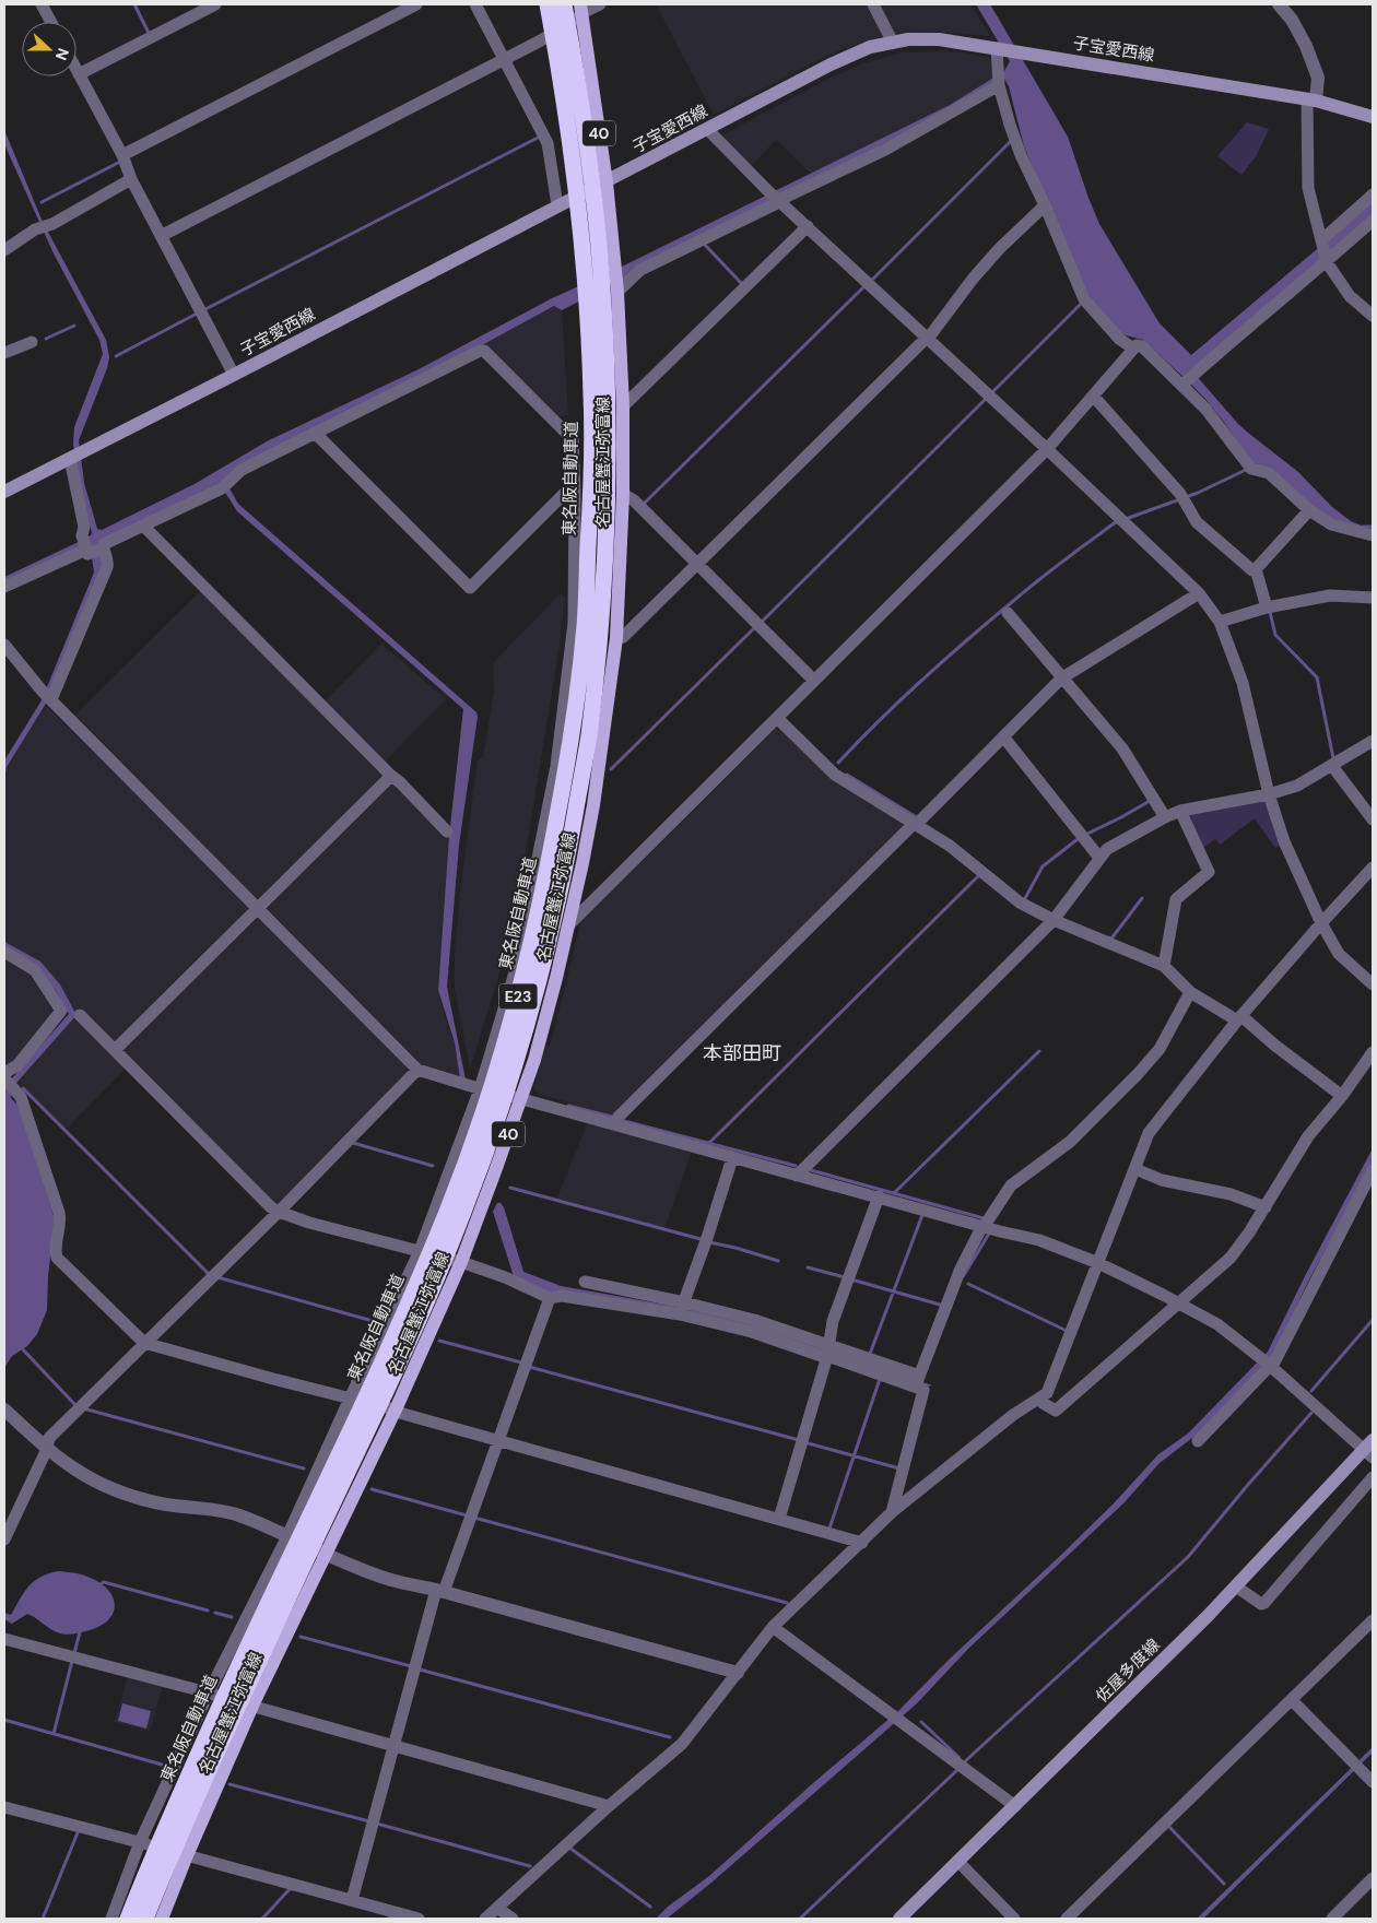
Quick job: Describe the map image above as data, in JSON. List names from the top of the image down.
{
  "streets": {
    "highway": ["東名阪自動車道", "E23"],
    "main road": [
      "子宝愛西線",
      "40",
      "名古屋蟹江弥富線",
      "佐屋多度線"
    ]
  },
  "crossings": [
    ["子宝愛西線", "名古屋蟹江弥富線"]
  ],
  "districts": ["本部田町"],
  "north": "right"
}
